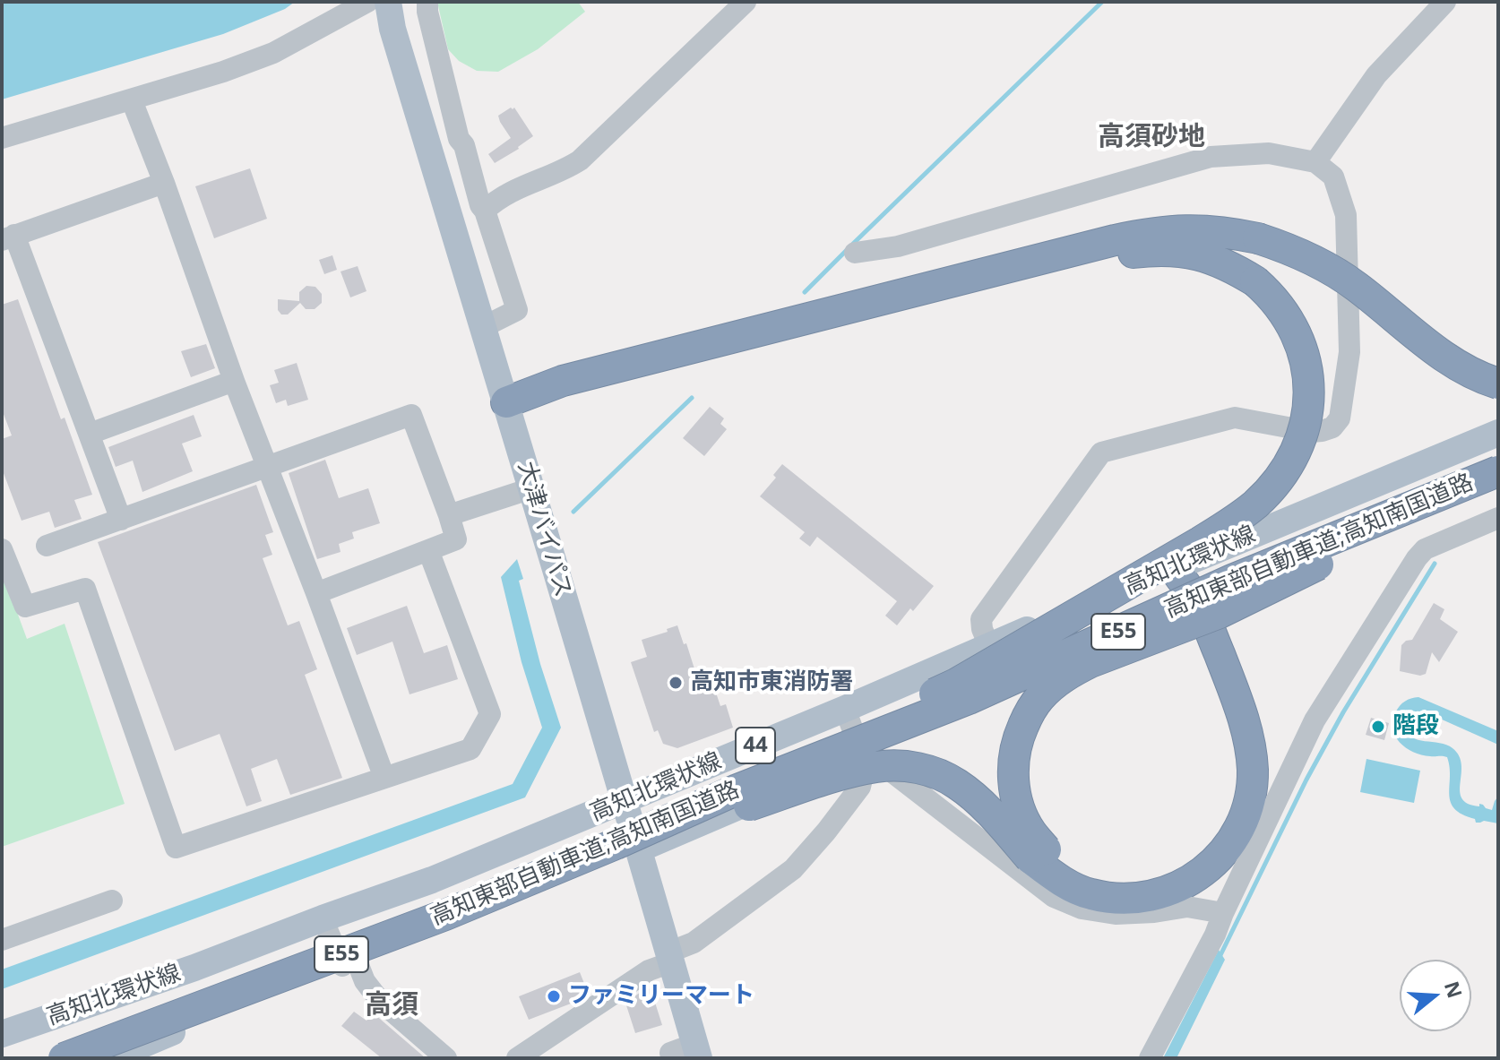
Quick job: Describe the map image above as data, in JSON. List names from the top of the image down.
{
  "streets": {
    "highway": ["高知東部自動車道;高知南国道路", "E55"],
    "main road": ["大津バイパス", "高知北環状線", "44"]
  },
  "crossings": [
    ["大津バイパス", "高知東部自動車道;高知南国道路"],
    ["大津バイパス", "高知北環状線"],
    ["高知東部自動車道;高知南国道路", "高知北環状線"]
  ],
  "districts": ["高須砂地", "高須"],
  "places": ["高知市東消防署", "階段", "ファミリーマート"],
  "north": "right"
}
